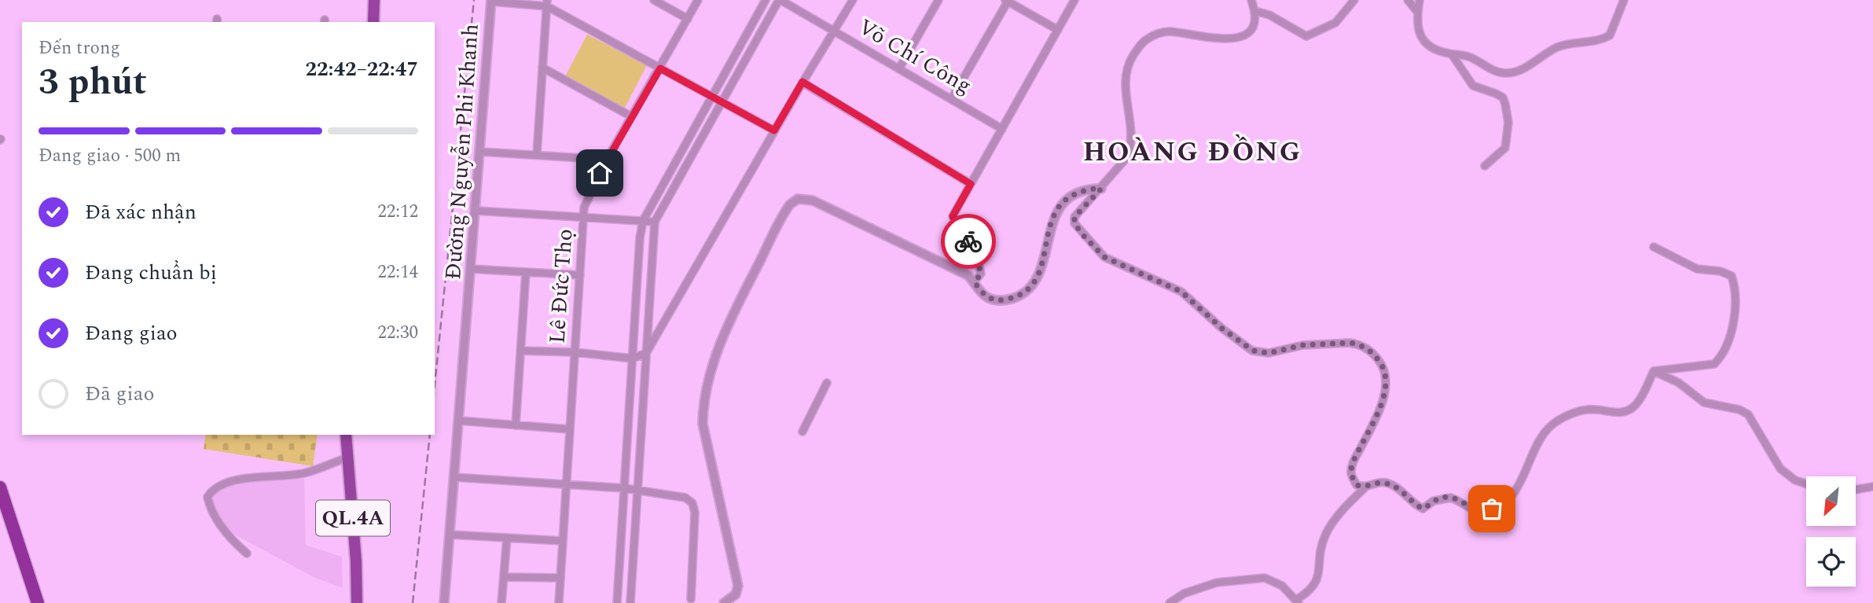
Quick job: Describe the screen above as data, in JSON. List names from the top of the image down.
{
  "streets": {
    "main road": ["QL.4A"],
    "street": ["Võ Chí Công", "Đường Nguyễn Phi Khanh", "Lê Đức Thọ"]
  },
  "districts": ["HOÀNG ĐỒNG"],
  "north": "bottom left",
  "page": {
    "heading": ["3 phút", "Đến trong", "22:42–22:47"],
    "bar": "Đang giao · 500 m",
    "list": [
      ["Đã xác nhận", "22:12"],
      ["Đang chuẩn bị", "22:14"],
      ["Đang giao", "22:30"],
      "Đã giao"
    ]
  }
}
